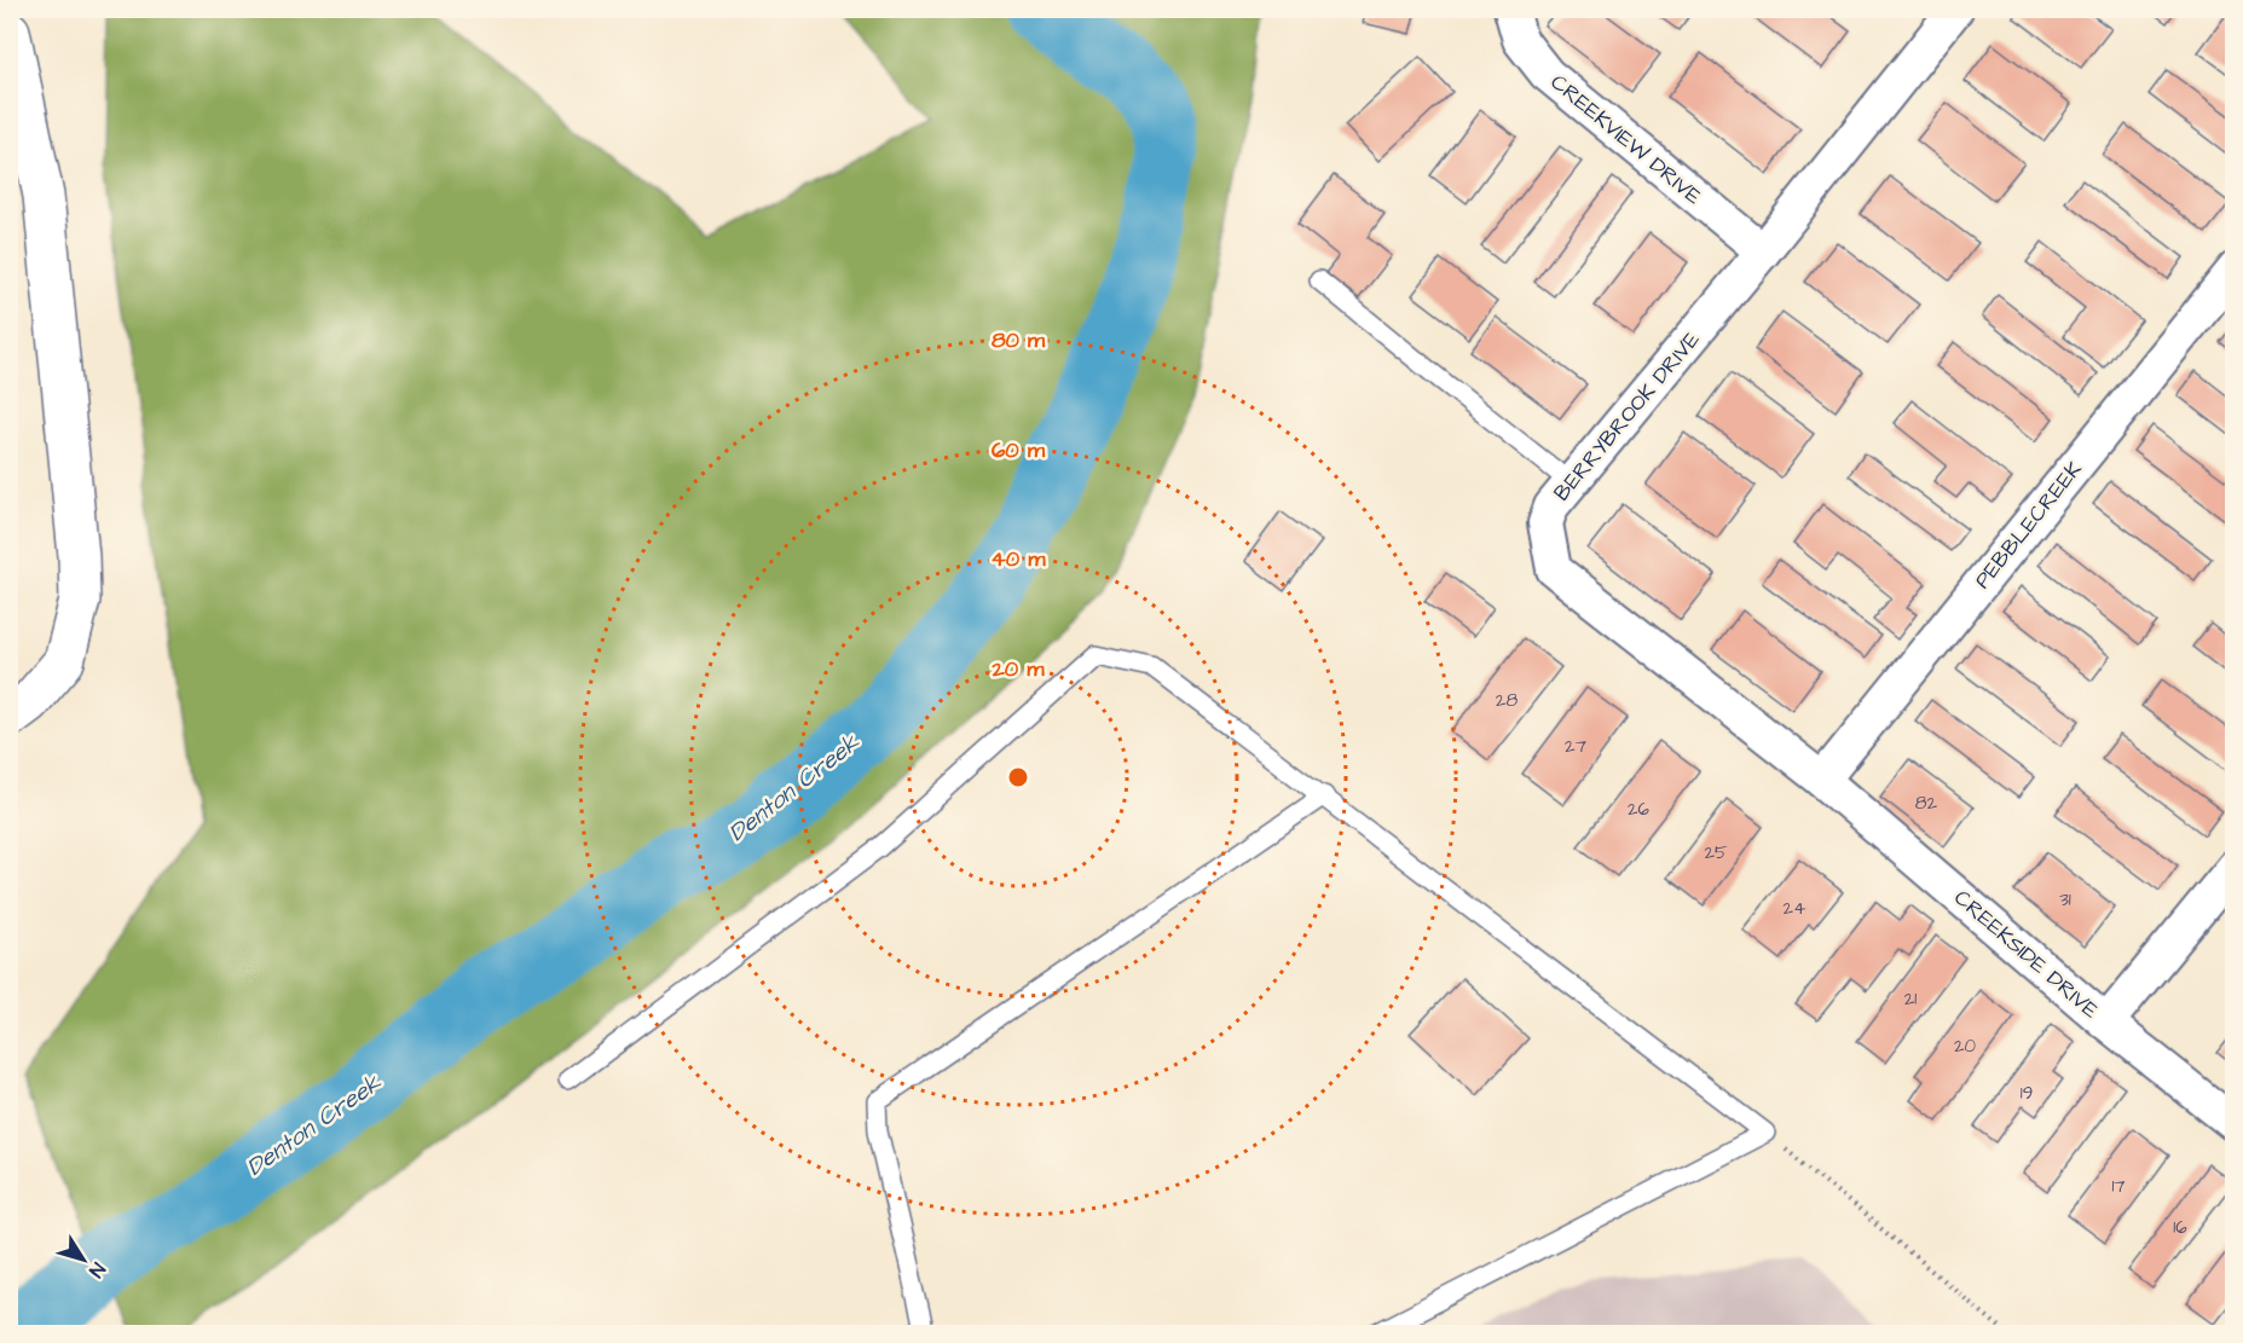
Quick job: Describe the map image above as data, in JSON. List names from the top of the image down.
{
  "streets": {
    "street": [
      "CREEKVIEW DRIVE",
      "BERRYBROOK DRIVE",
      "PEBBLECREEK",
      "CREEKSIDE DRIVE"
    ]
  },
  "crossings": [
    ["CREEKVIEW DRIVE", "BERRYBROOK DRIVE"],
    ["BERRYBROOK DRIVE", "PEBBLECREEK"],
    ["BERRYBROOK DRIVE", "CREEKSIDE DRIVE"],
    ["PEBBLECREEK", "CREEKSIDE DRIVE"]
  ],
  "water": ["Denton Creek"],
  "house_numbers": [
    "28",
    "27",
    "82",
    "26",
    "25",
    "31",
    "24",
    "21",
    "20",
    "19",
    "17",
    "16"
  ],
  "north": "bottom right",
  "rings": [
    "80 m",
    "60 m",
    "40 m",
    "20 m"
  ]
}
